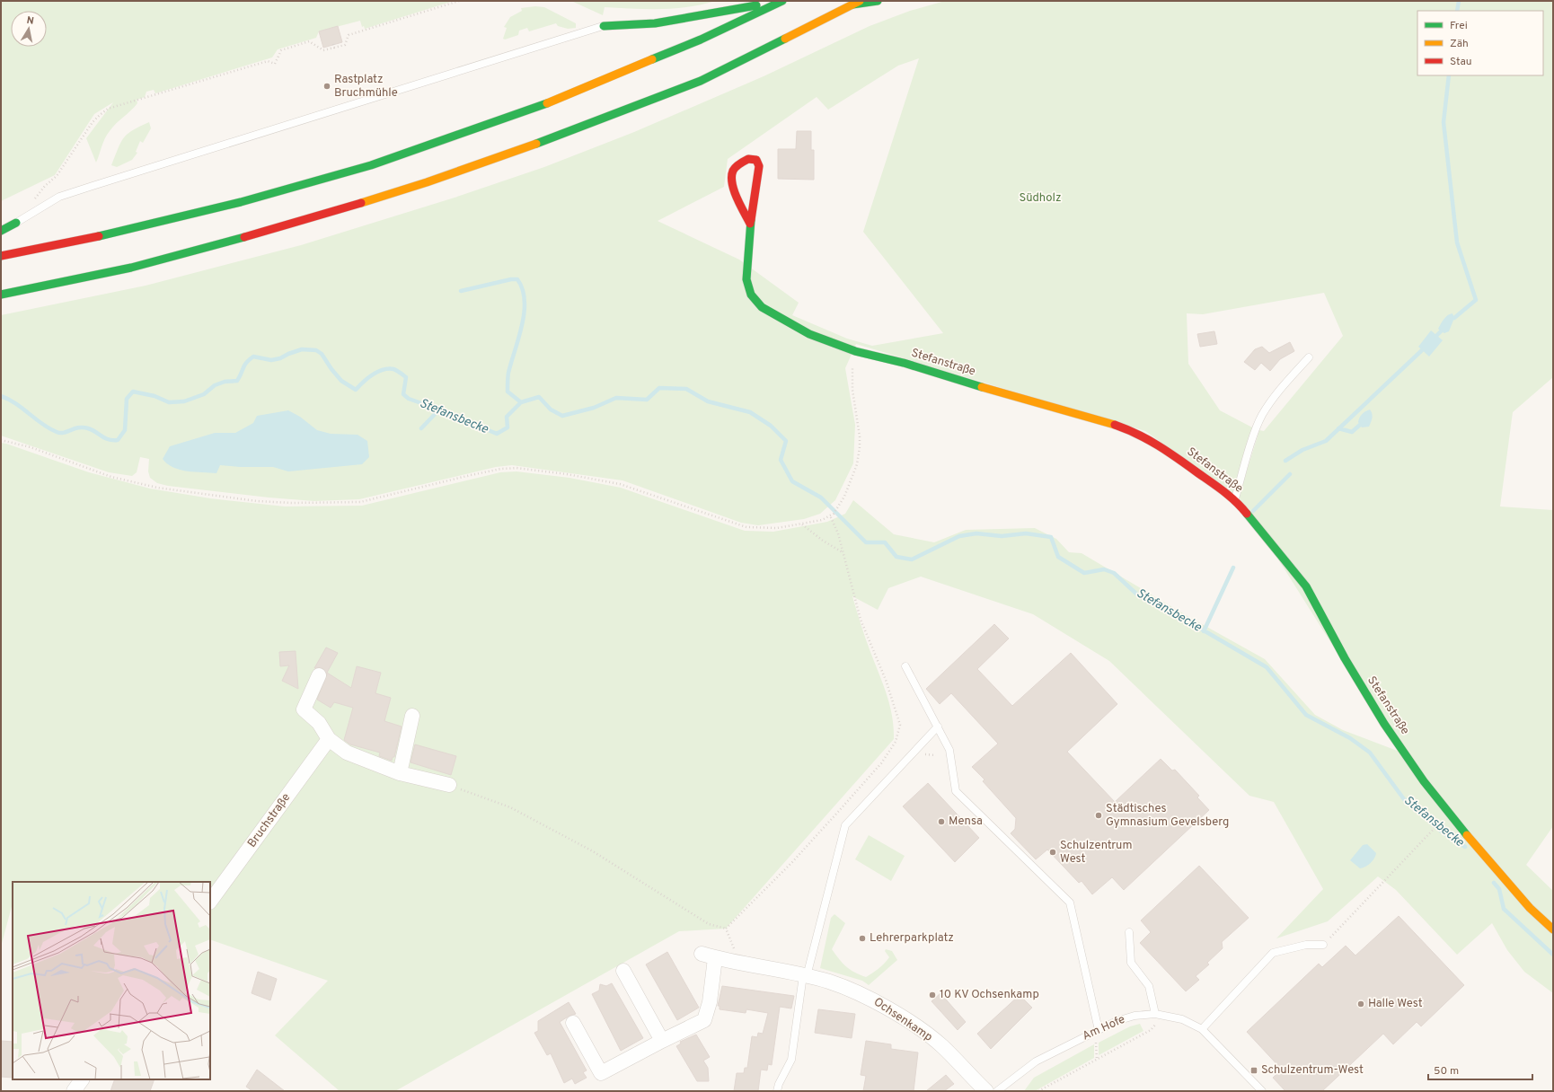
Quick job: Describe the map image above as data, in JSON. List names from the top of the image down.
{
  "streets": {
    "main road": ["Stefanstraße"],
    "street": ["Bruchstraße", "Ochsenkamp"],
    "lane": ["Am Hofe"]
  },
  "water": ["Stefansbecke"],
  "parks": ["Südholz"],
  "places": {
    "other": [
      "Rastplatz Bruchmühle",
      "Städtisches Gymnasium Gevelsberg",
      "Mensa",
      "Schulzentrum West",
      "Lehrerparkplatz",
      "10 KV Ochsenkamp",
      "Halle West"
    ],
    "transit": ["Schulzentrum-West"]
  },
  "legend": ["Frei", "Zäh", "Stau"],
  "scale_bar": "50 m",
  "north": "top"
}
